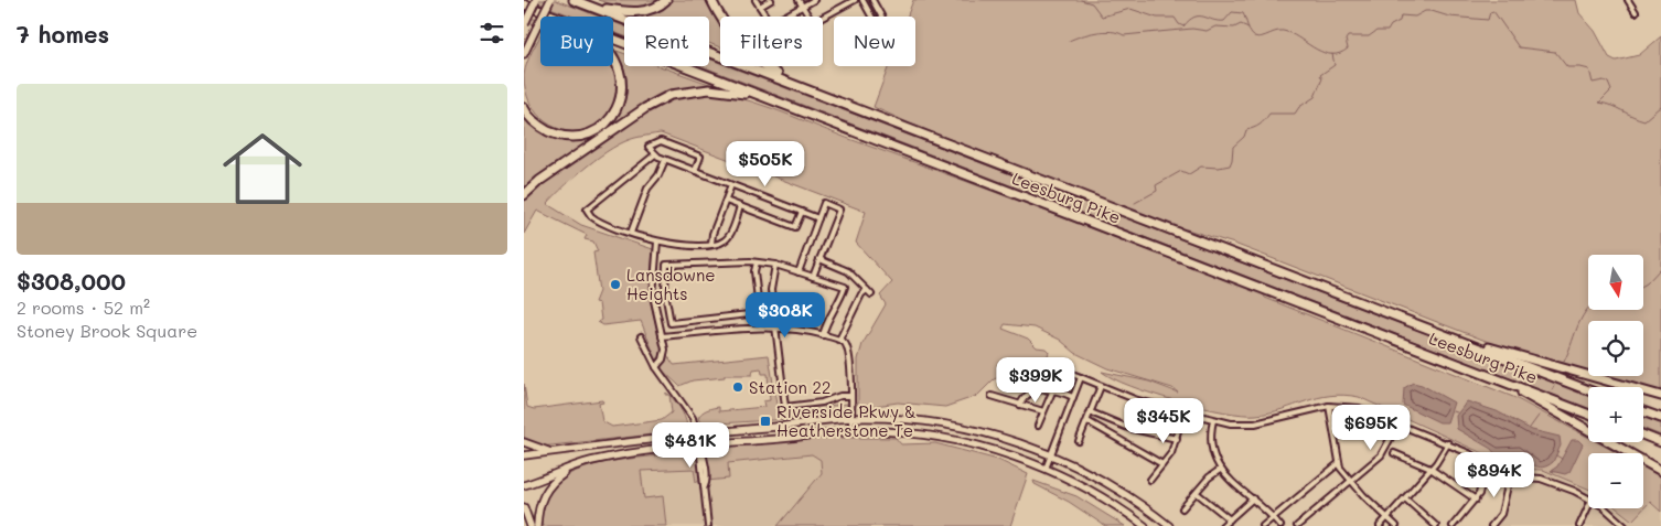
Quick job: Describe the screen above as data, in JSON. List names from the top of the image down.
{
  "streets": {
    "highway": ["Leesburg Pike"]
  },
  "places": {
    "other": ["Lansdowne Heights", "Station 22"],
    "transit": ["Riverside Pkwy & Heatherstone Te"]
  },
  "north": "bottom",
  "page": {
    "heading": "7 homes",
    "chip": [
      "Buy",
      "Rent",
      "Filters",
      "New"
    ],
    "list": [
      {
        "name": "$308,000",
        "note": "2 rooms · 52 m² · Stoney Brook Square"
      }
    ],
    "price": [
      "$505K",
      "$308K",
      "$399K",
      "$345K",
      "$695K",
      "$481K",
      "$894K"
    ],
    "map_buttons": ["+", "−"]
  }
}
